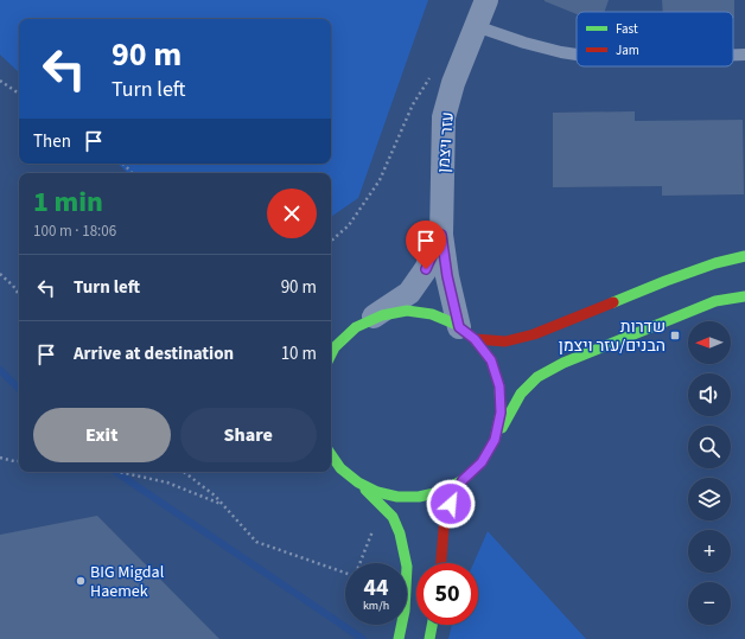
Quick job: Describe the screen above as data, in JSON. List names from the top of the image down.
{
  "streets": {
    "street": ["עזר ויצמן"]
  },
  "places": {
    "transit": ["שדרות הבנים/עזר ויצמן"],
    "other": ["BIG Migdal Haemek"]
  },
  "legend": ["Fast", "Jam"],
  "north": "left",
  "page": {
    "turn": ["90 m", "Turn left"],
    "then": "Then",
    "heading": ["1 min", "100 m · 18:06"],
    "list": [
      {
        "name": "Turn left",
        "value": "90 m"
      },
      {
        "name": "Arrive at destination",
        "value": "10 m"
      }
    ],
    "map_buttons": ["+", "−"],
    "buttons": ["Exit", "Share"],
    "speed": "44 km/h",
    "limit": "50"
  }
}
